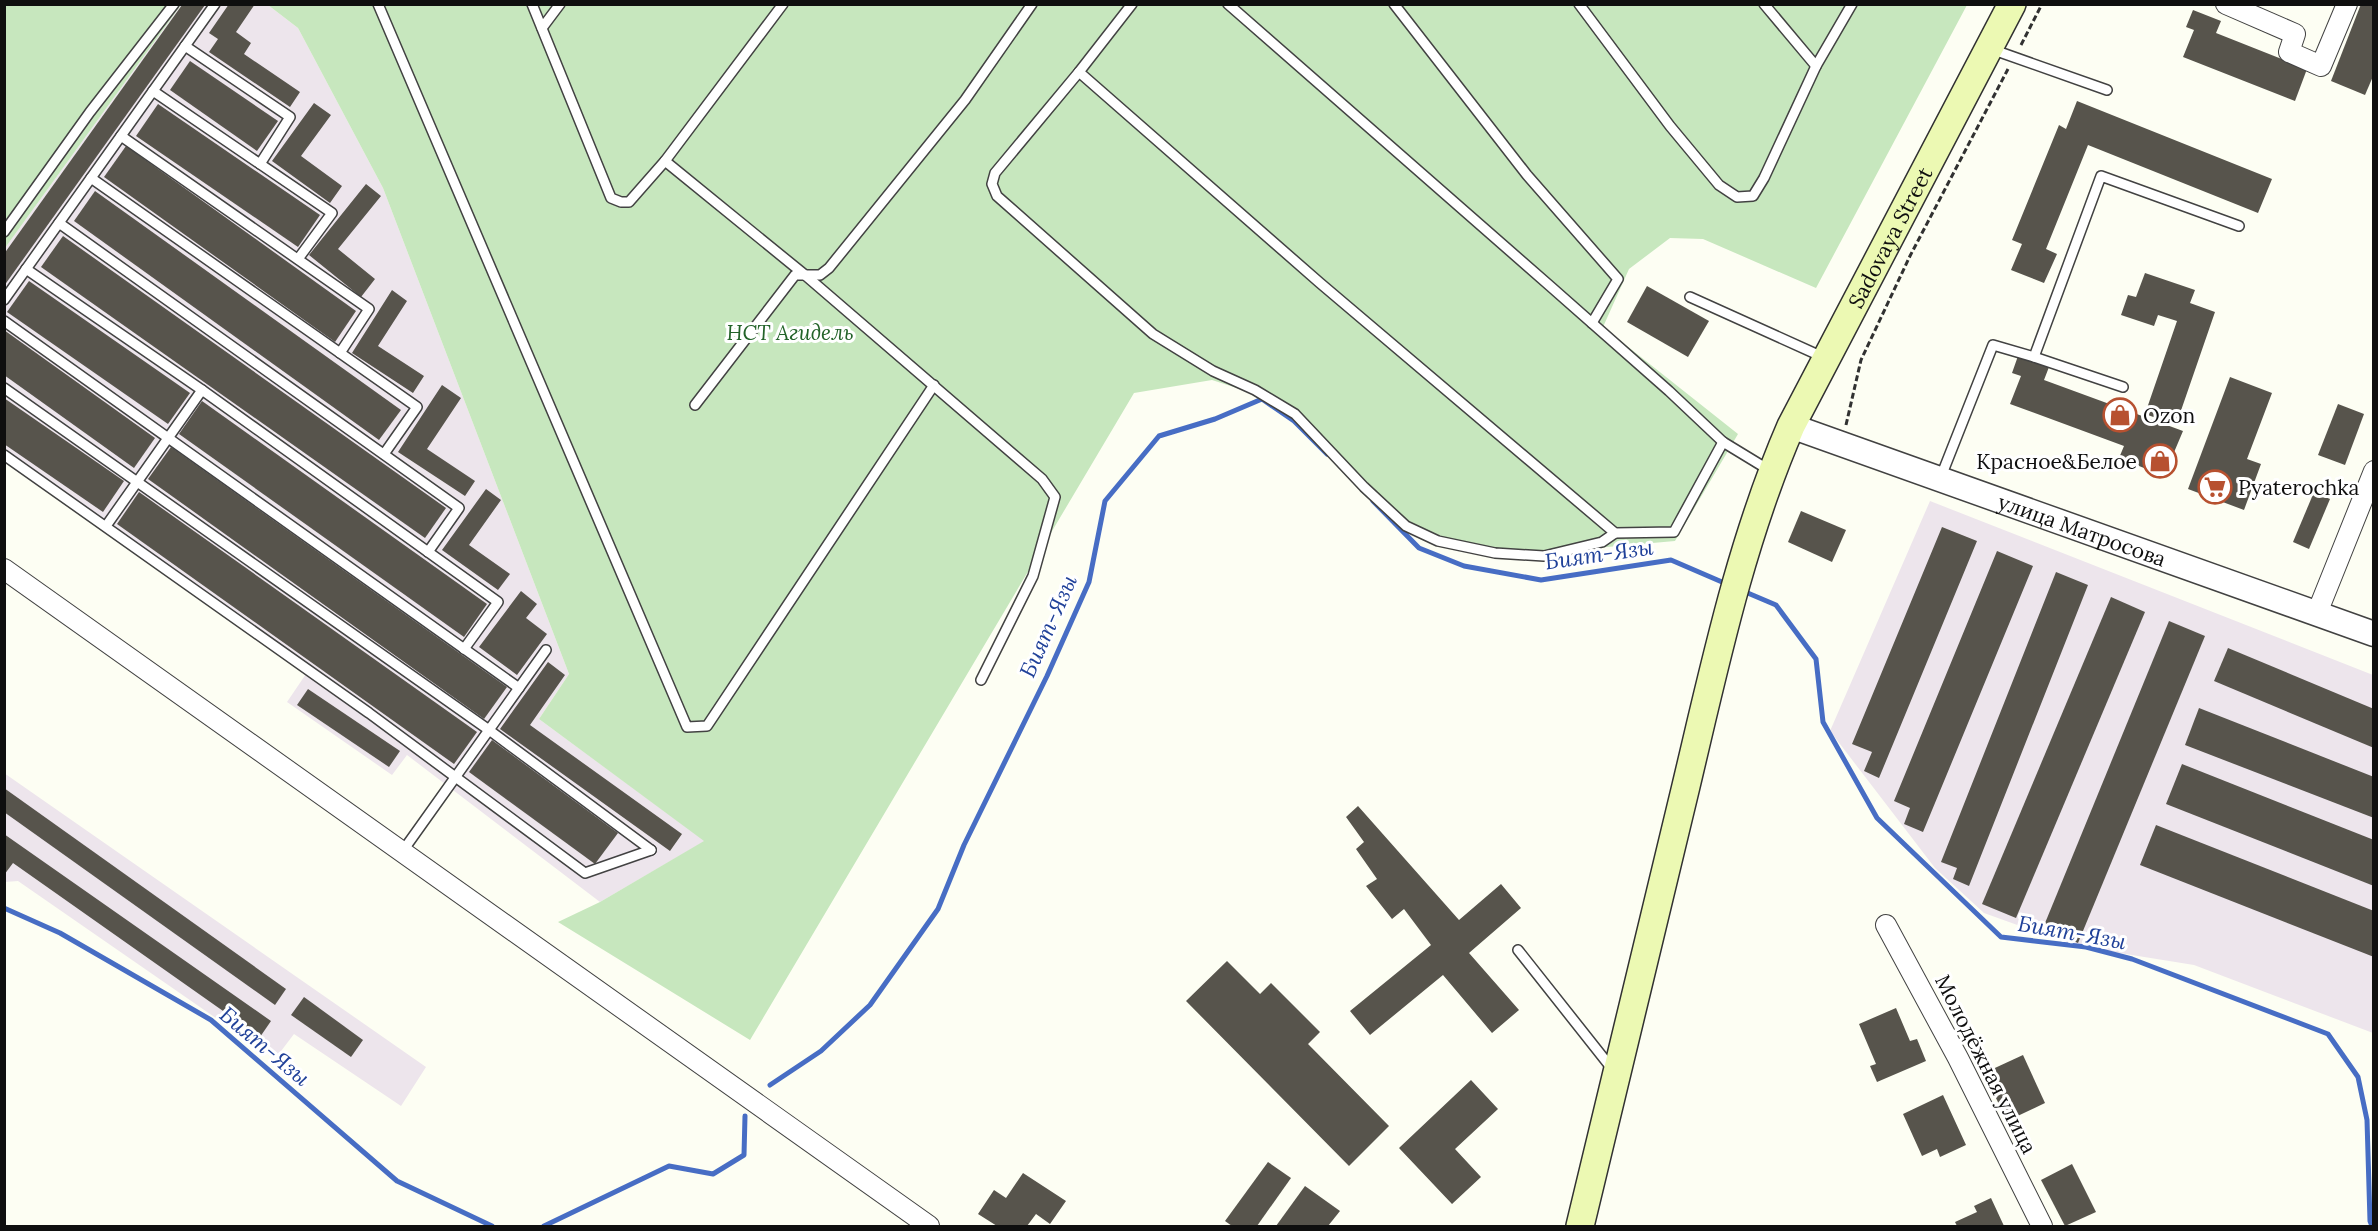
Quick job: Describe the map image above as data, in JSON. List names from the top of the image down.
{
  "streets": {
    "main road": ["Sadovaya Street"],
    "street": ["улица Матросова", "Молодёжная улица"]
  },
  "crossings": [
    ["Sadovaya Street", "улица Матросова"]
  ],
  "water": ["Бият-Язы"],
  "parks": ["НСТ Агидель"],
  "places": {
    "shop": ["Ozon", "Красное&Белое"],
    "supermarket": ["Pyaterochka"]
  }
}
